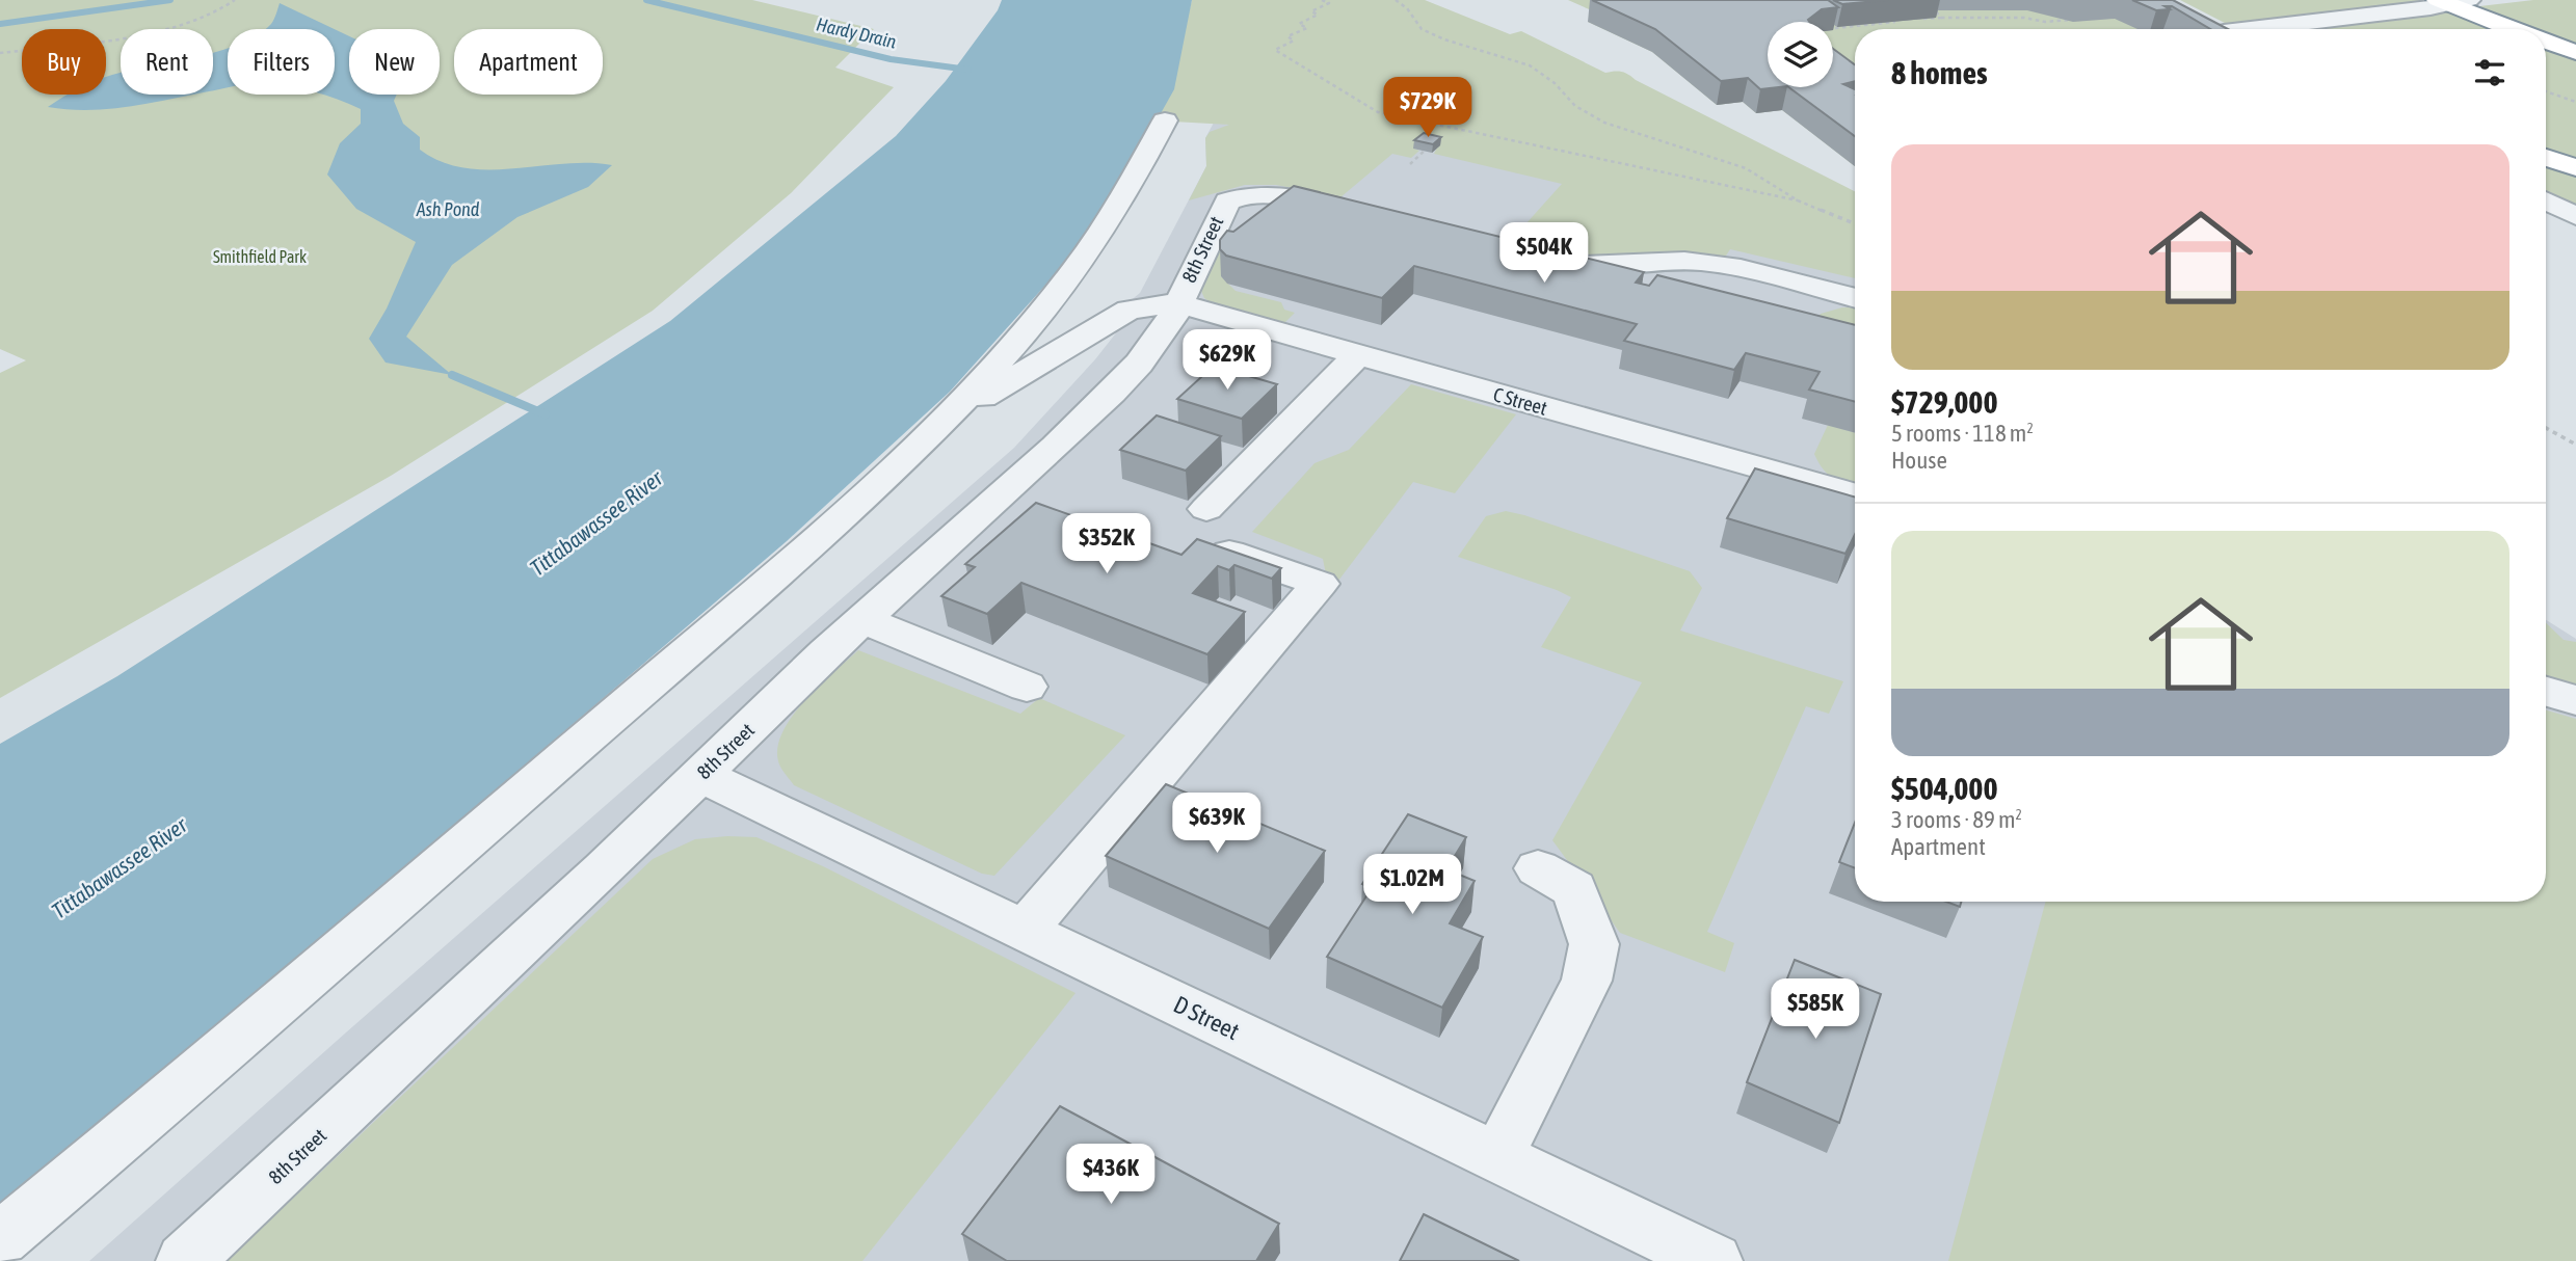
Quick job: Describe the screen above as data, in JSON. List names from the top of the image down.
{
  "streets": {
    "street": ["8th Street", "C Street", "D Street"]
  },
  "crossings": [
    ["8th Street", "C Street"],
    ["8th Street", "D Street"]
  ],
  "water": ["Hardy Drain", "Ash Pond", "Tittabawassee River"],
  "parks": ["Smithfield Park"],
  "page": {
    "chip": [
      "Buy",
      "Rent",
      "Filters",
      "New",
      "Apartment"
    ],
    "heading": "8 homes",
    "price": [
      "$729K",
      "$504K",
      "$629K",
      "$352K",
      "$639K",
      "$1.02M",
      "$585K",
      "$436K"
    ],
    "list": [
      {
        "name": "$729,000",
        "note": "5 rooms · 118 m² · House"
      },
      {
        "name": "$504,000",
        "note": "3 rooms · 89 m² · Apartment"
      }
    ]
  }
}
